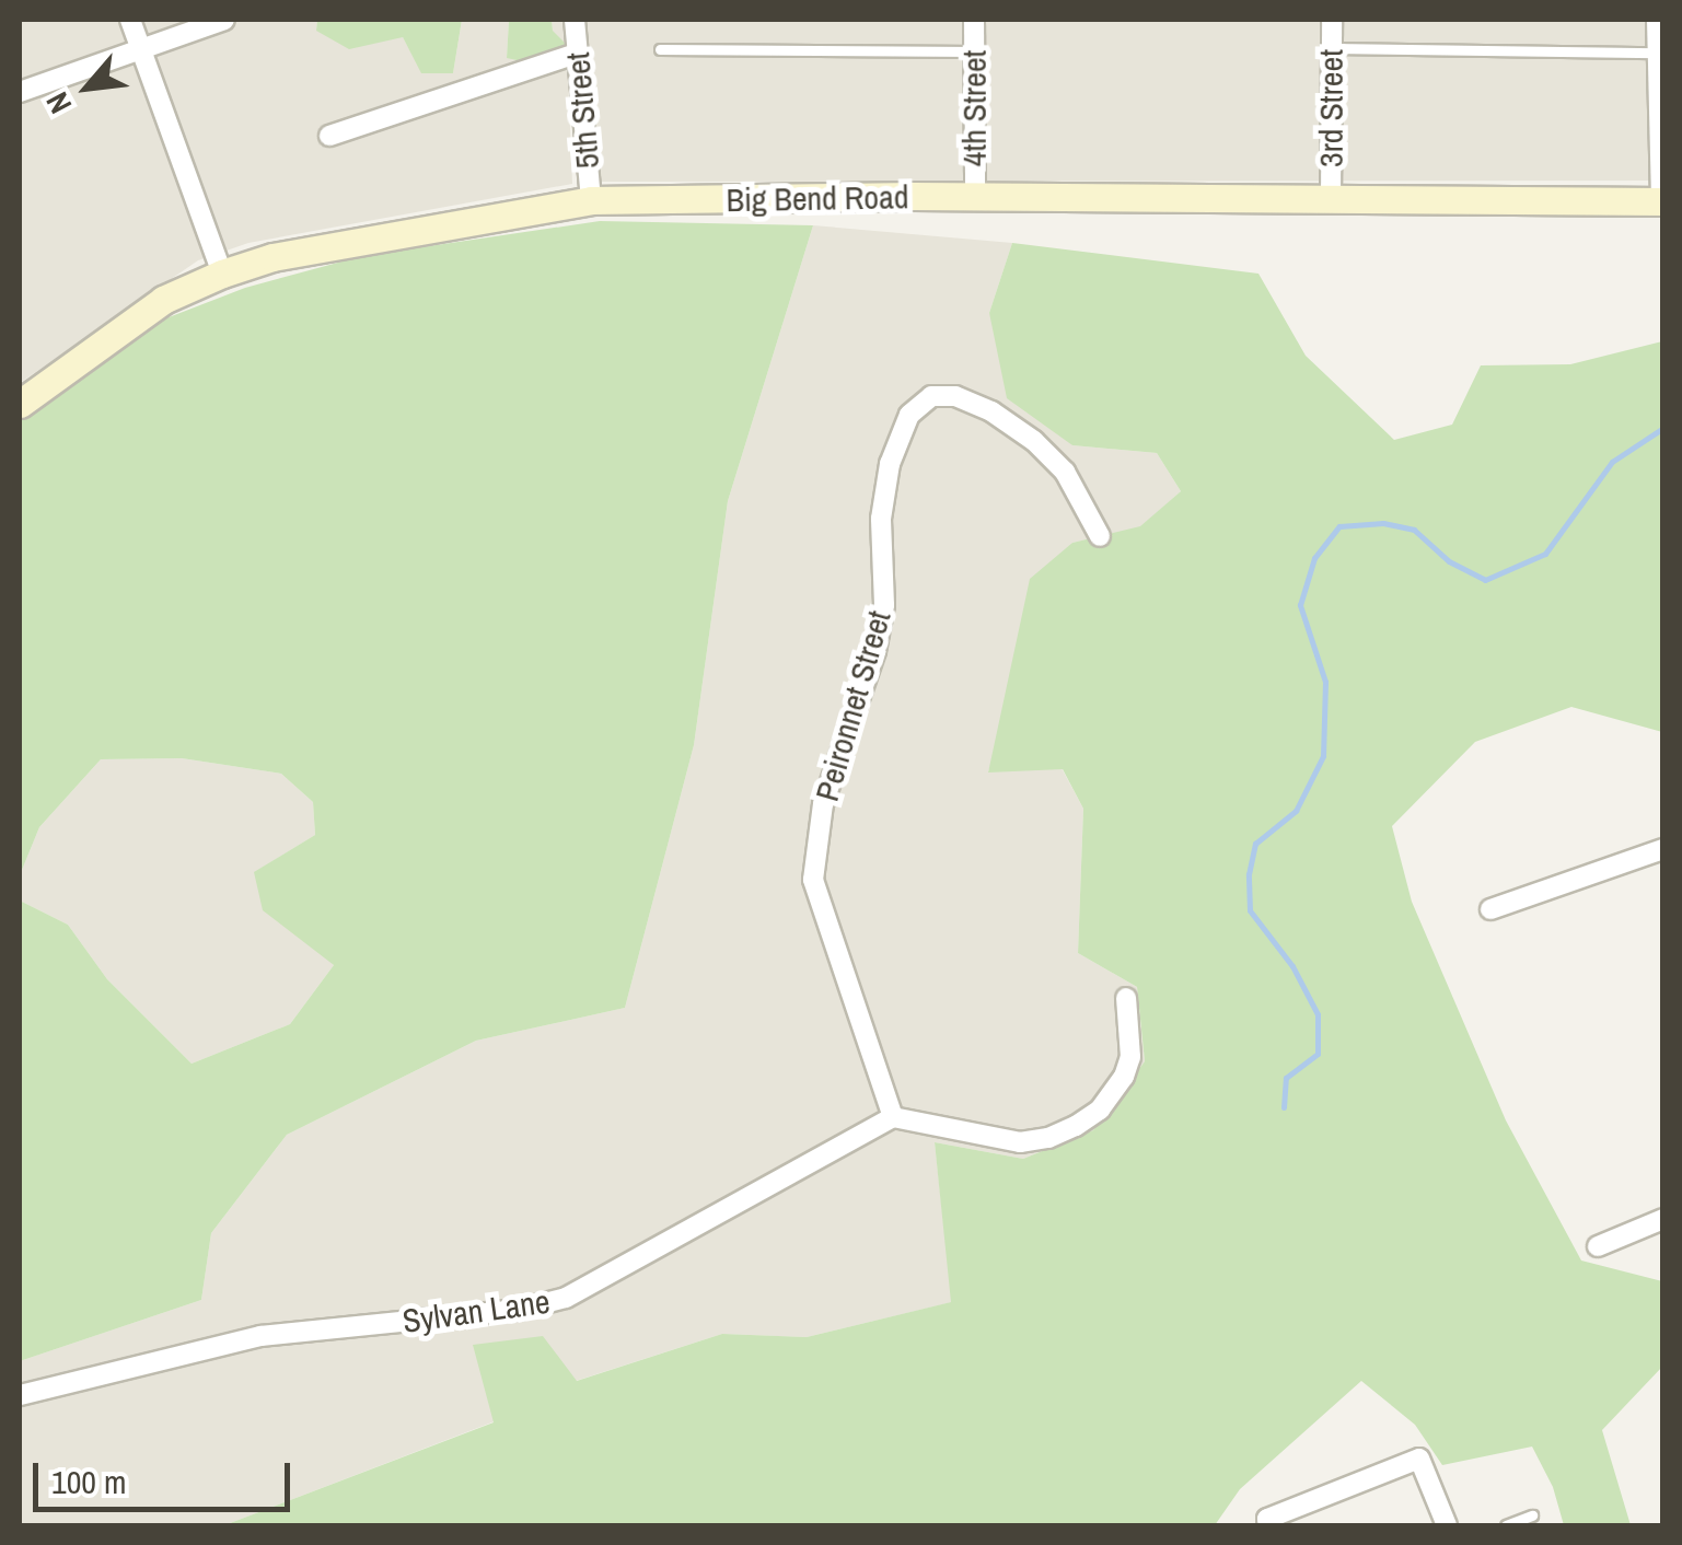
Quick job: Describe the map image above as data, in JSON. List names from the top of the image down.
{
  "streets": {
    "main road": ["Big Bend Road"],
    "street": [
      "4th Street",
      "3rd Street",
      "5th Street",
      "Peironnet Street",
      "Sylvan Lane"
    ]
  },
  "crossings": [
    ["4th Street", "Big Bend Road"],
    ["3rd Street", "Big Bend Road"],
    ["5th Street", "Big Bend Road"],
    ["Peironnet Street", "Sylvan Lane"]
  ],
  "scale_bar": "100 m",
  "north": "bottom left"
}
